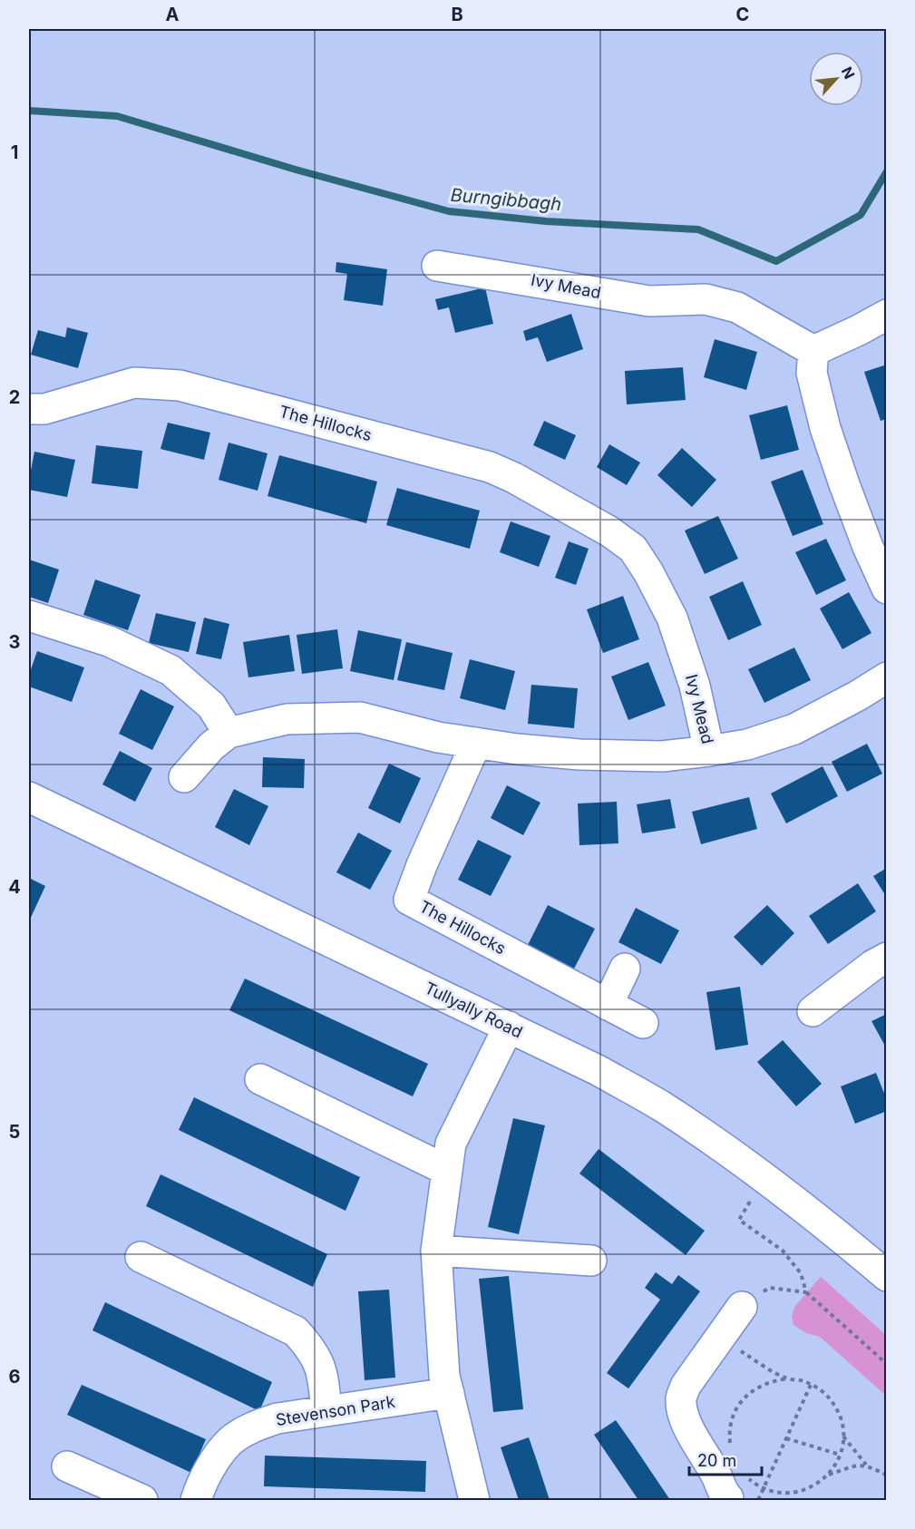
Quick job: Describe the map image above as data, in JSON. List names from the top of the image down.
{
  "streets": {
    "street": [
      "Ivy Mead",
      "The Hillocks",
      "Tullyally Road",
      "Stevenson Park"
    ]
  },
  "crossings": [
    ["Ivy Mead", "The Hillocks"]
  ],
  "water": ["Burngibbagh"],
  "scale_bar": "20 m",
  "north": "top right",
  "grid": {
    "columns": ["A", "B", "C"],
    "rows": [
      "1",
      "2",
      "3",
      "4",
      "5",
      "6"
    ]
  }
}
